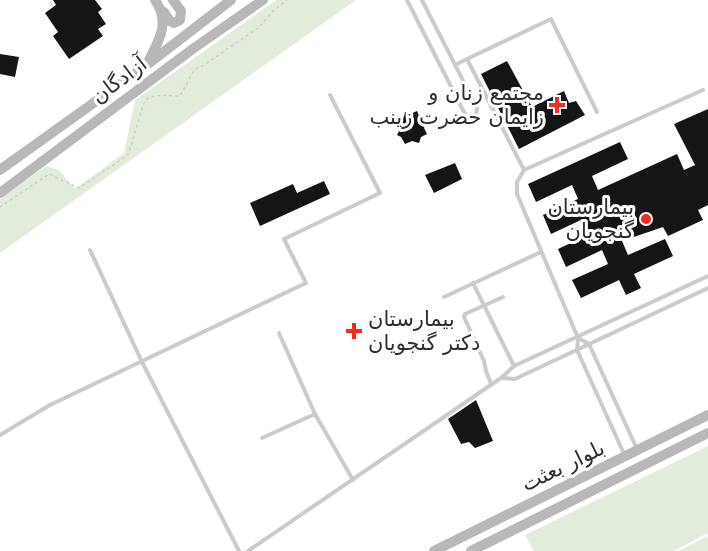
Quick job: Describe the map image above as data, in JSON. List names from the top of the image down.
{
  "streets": {
    "main road": ["آزادگان", "بلوار بعثت"]
  },
  "places": {
    "health": ["مجتمع زنان و زایمان حضرت زینب", "بیمارستان دکتر گنجویان"],
    "other": ["بیمارستان گنجویان"]
  }
}
